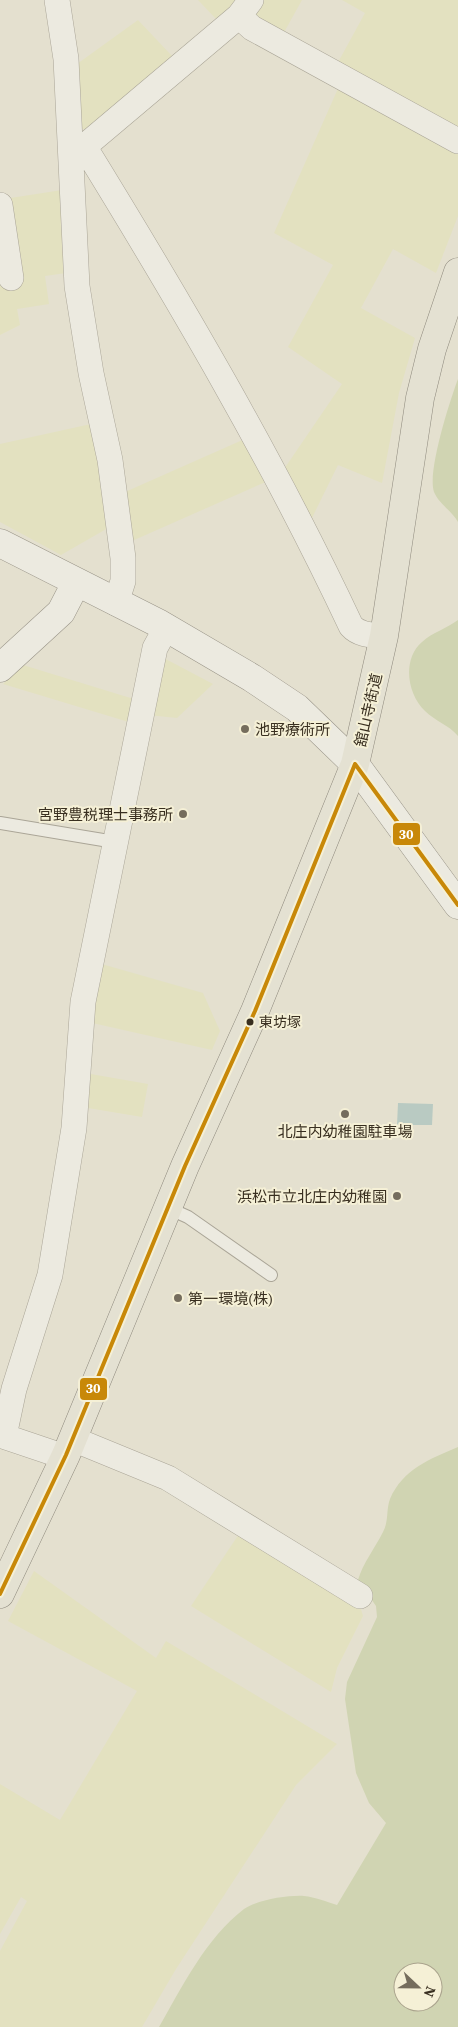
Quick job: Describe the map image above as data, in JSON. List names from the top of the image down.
{
  "streets": {
    "main road": ["舘山寺街道"]
  },
  "places": [
    "池野療術所",
    "宮野豊税理士事務所",
    "東坊塚",
    "北庄内幼稚園駐車場",
    "浜松市立北庄内幼稚園",
    "第一環境(株)"
  ],
  "lines": ["transit line 30"],
  "north": "right"
}
